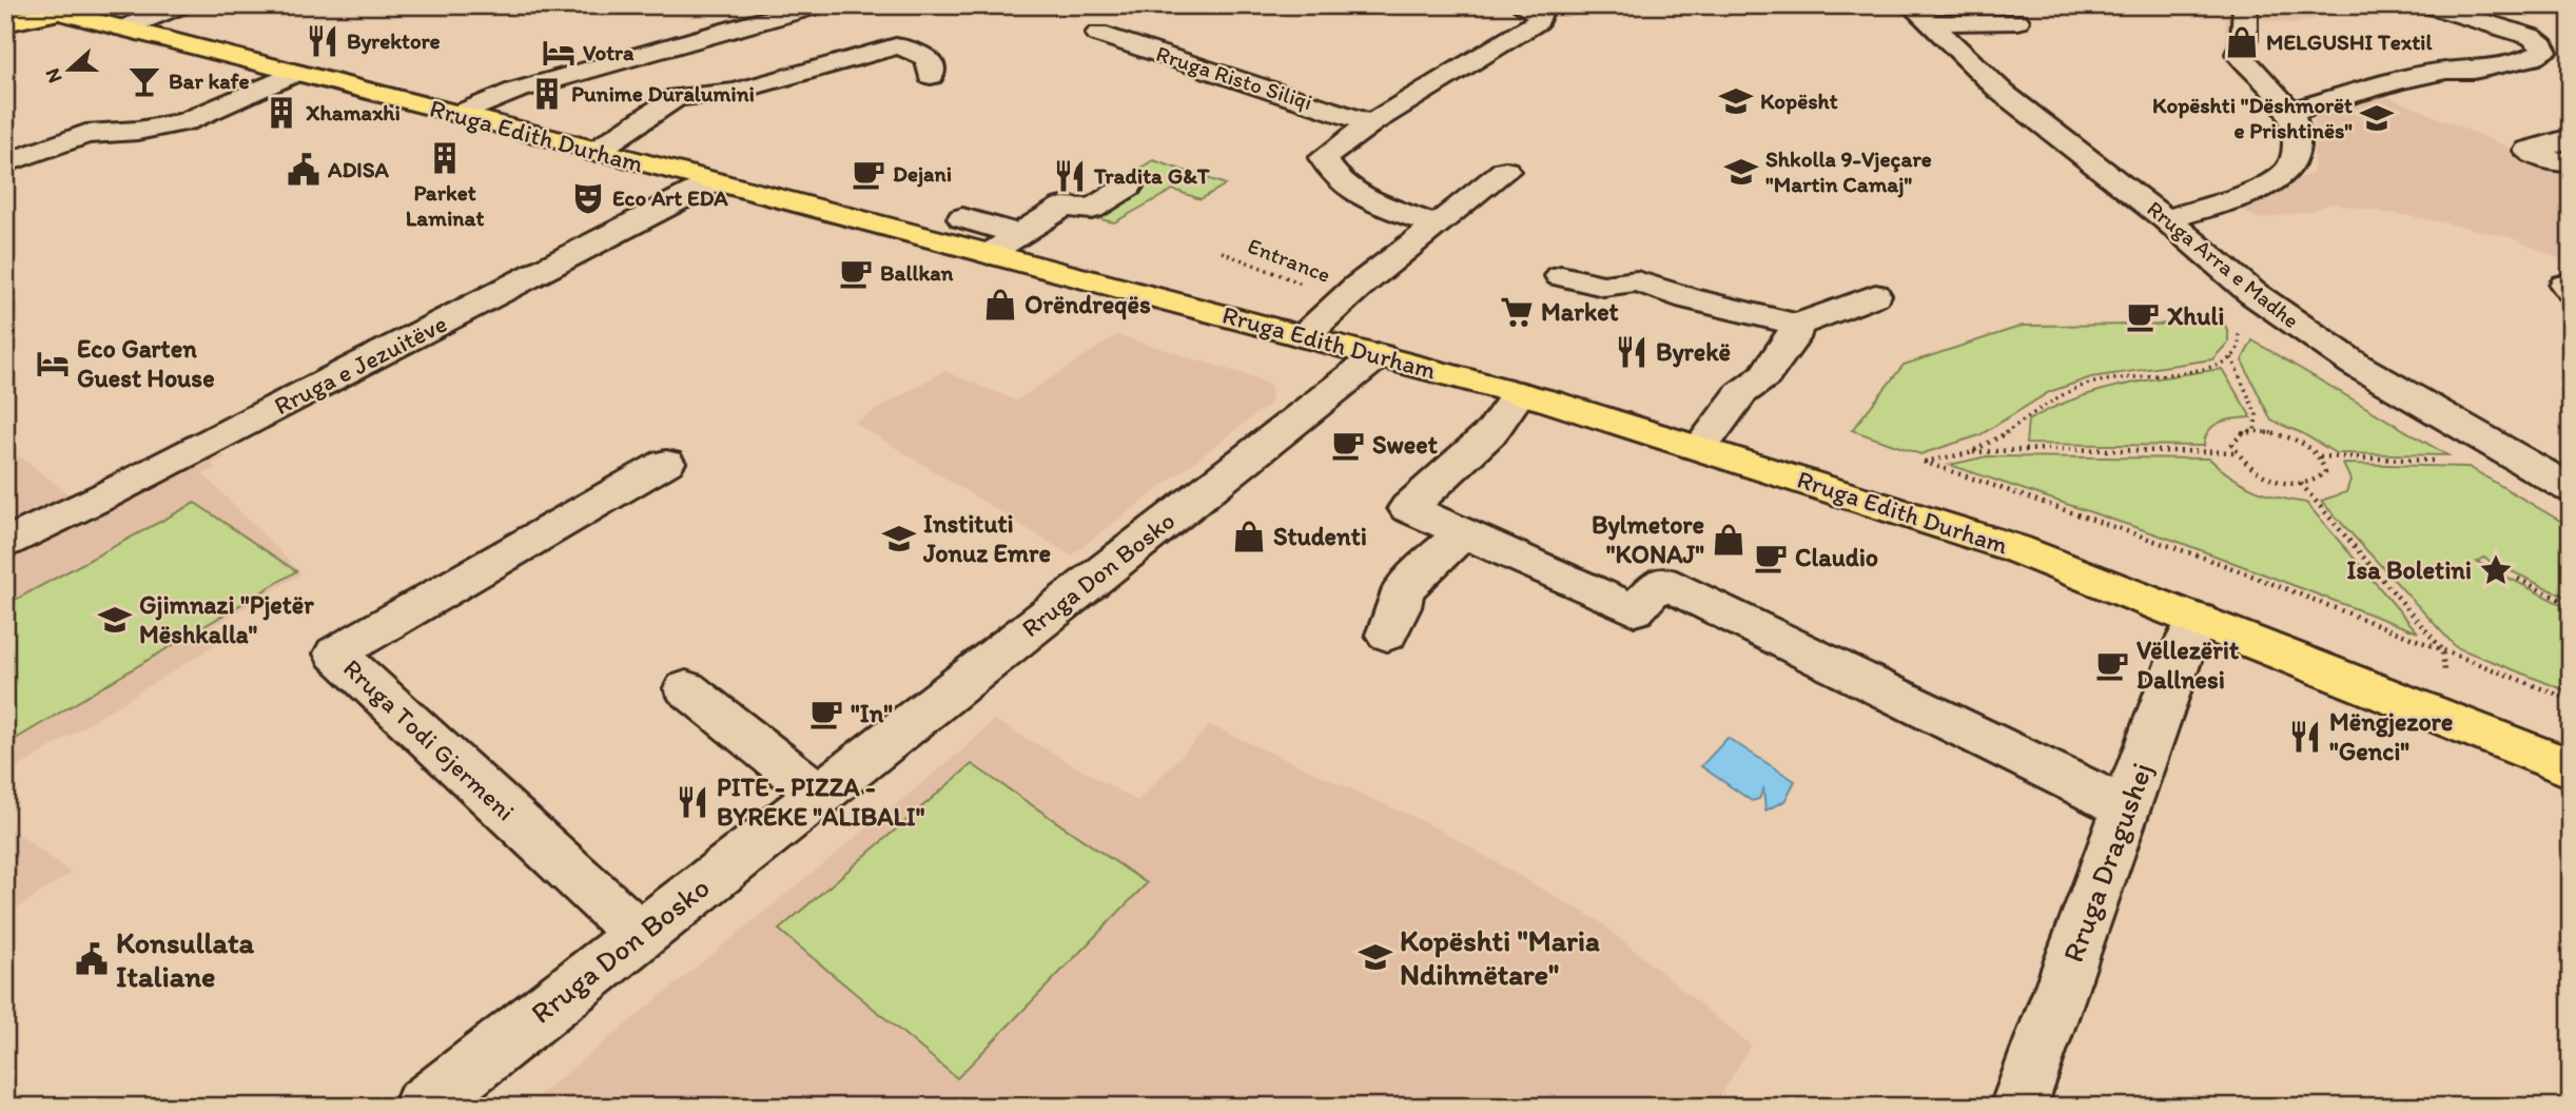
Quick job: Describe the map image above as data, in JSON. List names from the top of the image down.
{
  "streets": {
    "main road": ["Rruga Edith Durham"],
    "street": [
      "Rruga Risto Siliqi",
      "Rruga Arra e Madhe",
      "Rruga e Jezuitëve",
      "Rruga Don Bosko",
      "Rruga Todi Gjermeni",
      "Rruga Dragushej"
    ],
    "path": ["Entrance"]
  },
  "crossings": [
    ["Rruga Edith Durham", "Rruga e Jezuitëve"],
    ["Rruga Edith Durham", "Rruga Don Bosko"],
    ["Rruga Edith Durham", "Rruga Dragushej"],
    ["Rruga Don Bosko", "Rruga Todi Gjermeni"]
  ],
  "places": {
    "restaurant": [
      "Byrektore",
      "Tradita G&T",
      "Byrekë",
      "Mëngjezore \"Genci\"",
      "PITE - PIZZA - BYREKE \"ALIBALI\""
    ],
    "shop": [
      "MELGUSHI Textil",
      "Orëndreqës",
      "Studenti",
      "Bylmetore \"KONAJ\""
    ],
    "hotel": ["Votra", "Eco Garten Guest House"],
    "bar": ["Bar kafe"],
    "building": ["Punime Duralumini", "Xhamaxhi", "Parket Laminat"],
    "school or university": [
      "Kopësht",
      "Kopështi \"Dëshmorët e Prishtinës\"",
      "Shkolla 9-Vjeçare \"Martin Camaj\"",
      "Instituti Jonuz Emre",
      "Gjimnazi \"Pjetër Mëshkalla\"",
      "Kopështi \"Maria Ndihmëtare\""
    ],
    "public building": ["ADISA", "Konsullata Italiane"],
    "cafe": [
      "Dejani",
      "Ballkan",
      "Xhuli",
      "Sweet",
      "Claudio",
      "Vëllezërit Dallnesi",
      "\"In\""
    ],
    "theatre": ["Eco Art EDA"],
    "supermarket": ["Market"],
    "place": ["Isa Boletini"]
  },
  "north": "left"
}
